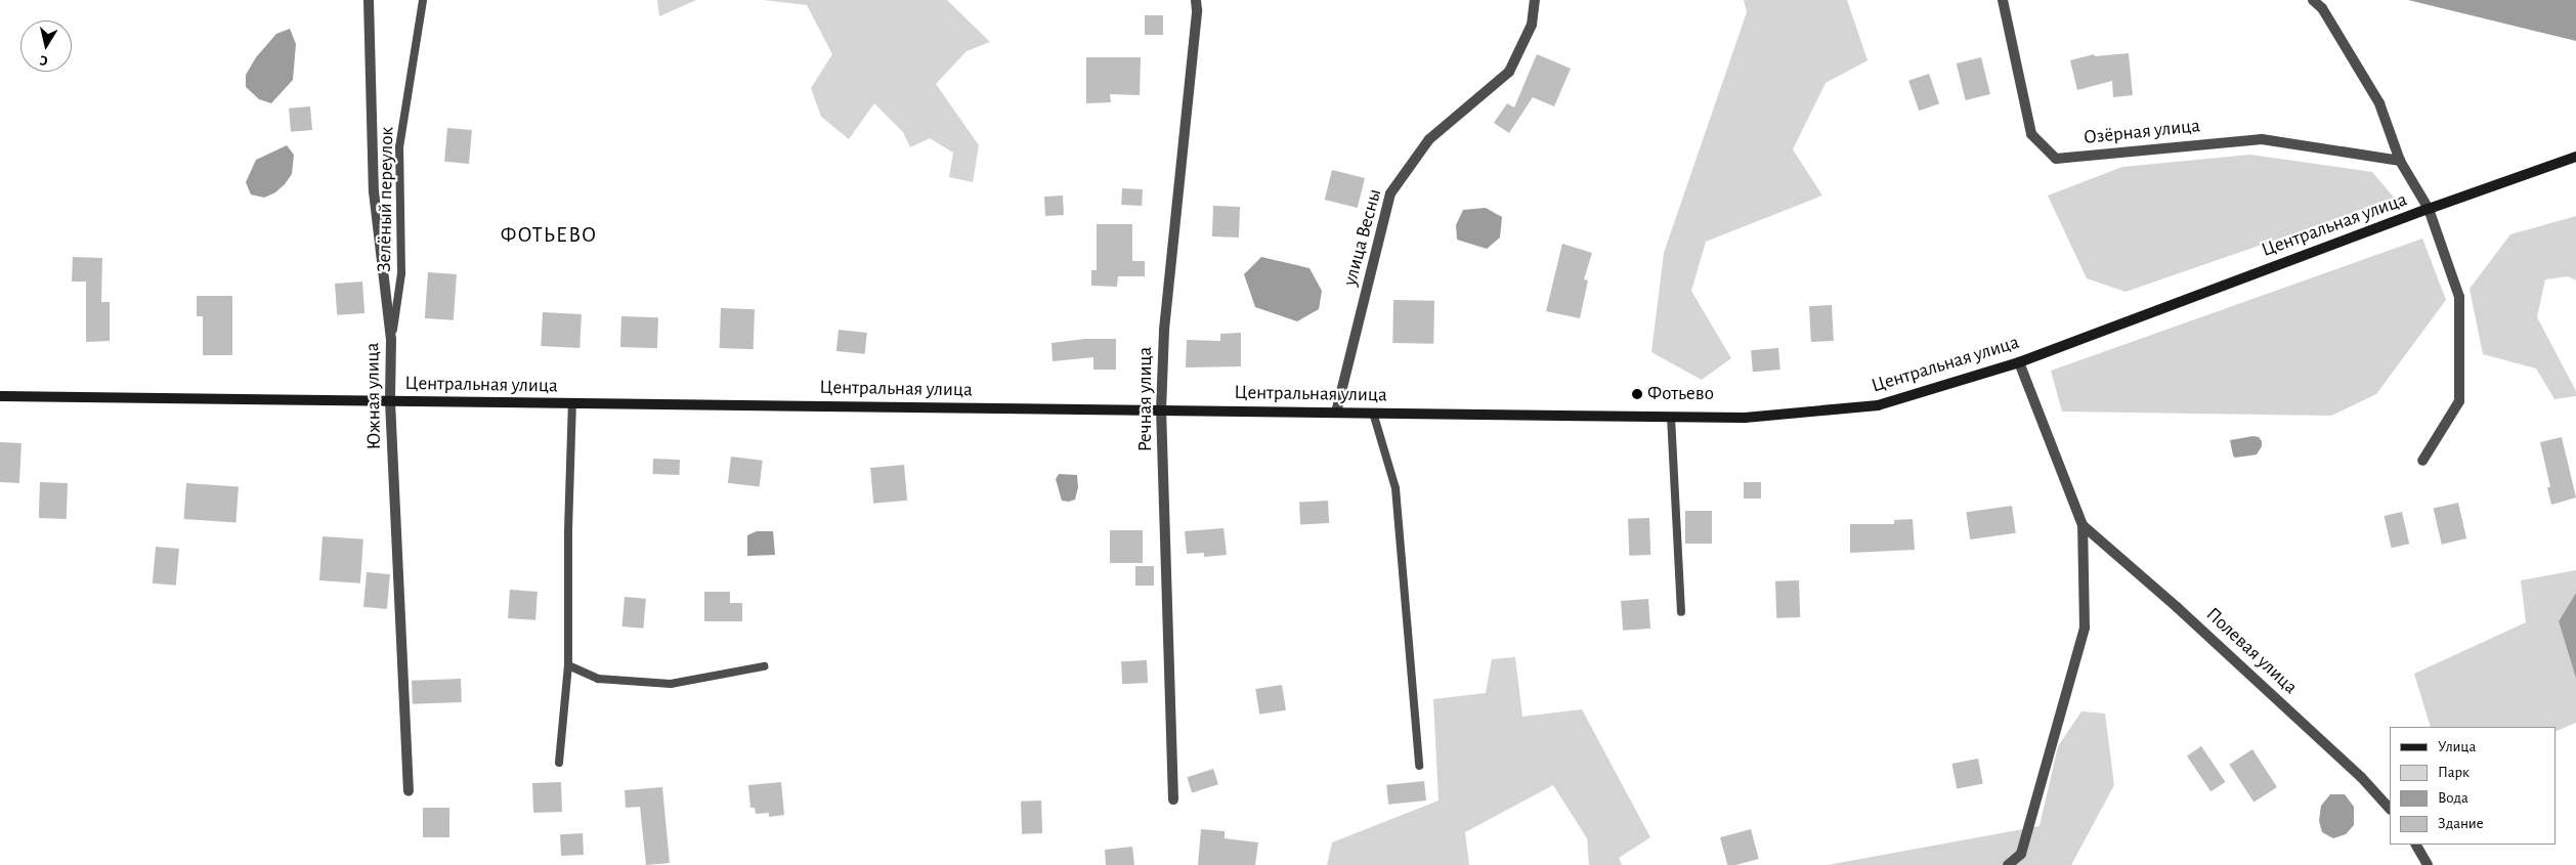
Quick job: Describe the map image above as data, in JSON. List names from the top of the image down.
{
  "streets": {
    "main road": ["Центральная улица"],
    "street": [
      "Озёрная улица",
      "улица Весны",
      "Южная улица",
      "Речная улица",
      "Полевая улица"
    ],
    "lane": ["Зелёный переулок"]
  },
  "crossings": [
    ["Зелёный переулок", "Южная улица"],
    ["Центральная улица", "улица Весны"],
    ["Центральная улица", "Южная улица"],
    ["Центральная улица", "Речная улица"]
  ],
  "districts": ["ФОТЬЕВО"],
  "places": ["Фотьево"],
  "legend": [
    "Улица",
    "Парк",
    "Вода",
    "Здание"
  ],
  "north": "bottom"
}
